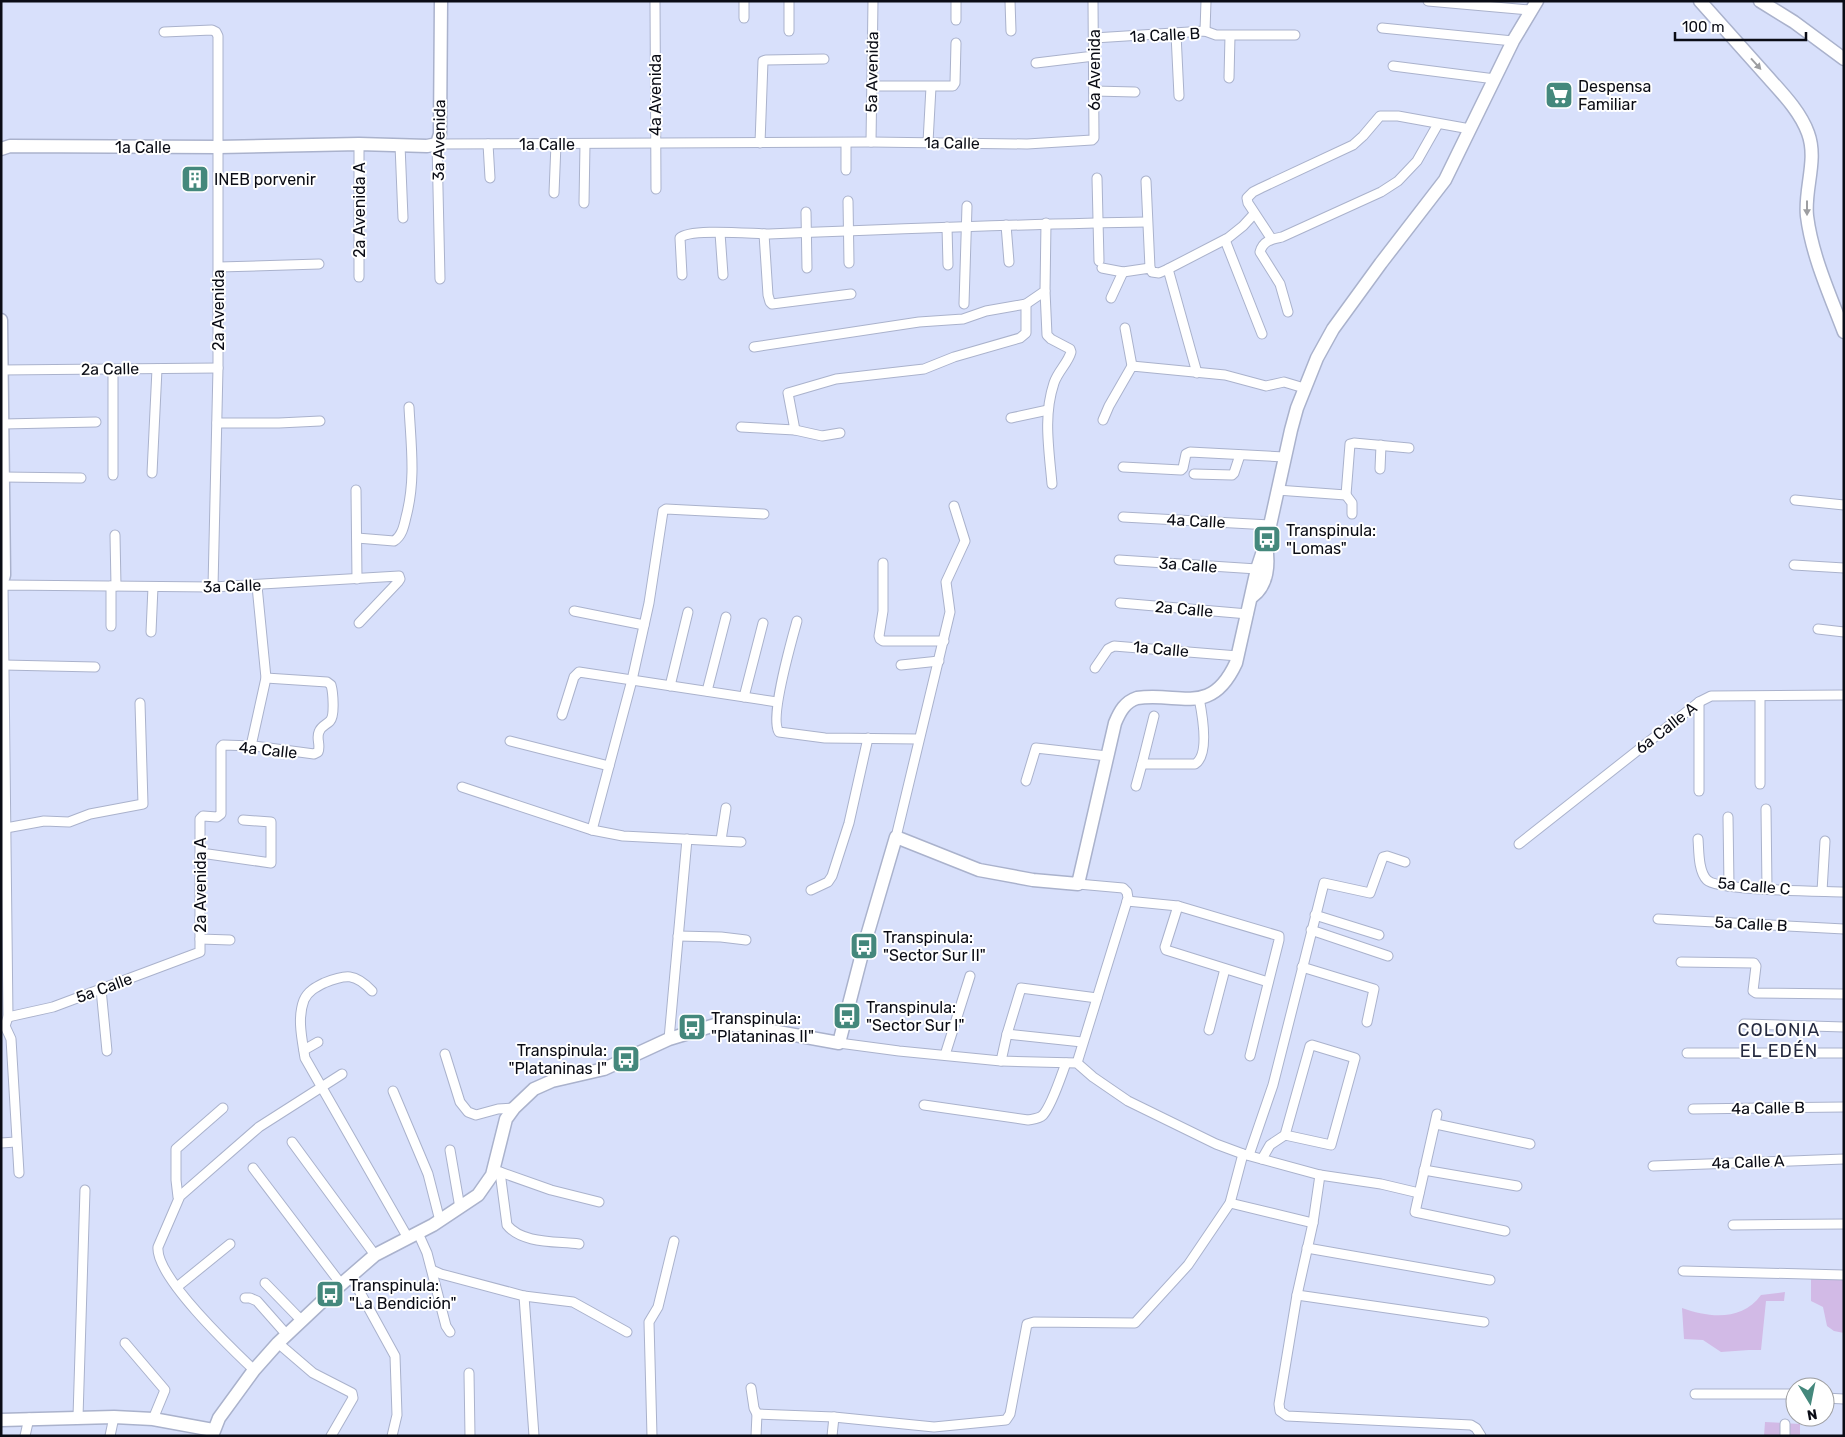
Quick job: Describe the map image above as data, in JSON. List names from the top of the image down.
{
  "streets": {
    "street": [
      "1a Calle B",
      "6a Avenida",
      "5a Avenida",
      "4a Avenida",
      "3a Avenida",
      "1a Calle",
      "2a Avenida A",
      "2a Avenida",
      "2a Calle",
      "4a Calle",
      "3a Calle",
      "6a Calle A",
      "5a Calle C",
      "5a Calle B",
      "5a Calle",
      "4a Calle B",
      "4a Calle A"
    ]
  },
  "crossings": [
    ["1a Calle B", "6a Avenida"],
    ["6a Avenida", "1a Calle"],
    ["5a Avenida", "1a Calle"],
    ["4a Avenida", "1a Calle"],
    ["3a Avenida", "1a Calle"],
    ["1a Calle", "2a Avenida A"],
    ["1a Calle", "2a Avenida"],
    ["2a Avenida A", "4a Calle"],
    ["2a Avenida A", "5a Calle"],
    ["2a Avenida", "2a Calle"],
    ["2a Avenida", "3a Calle"]
  ],
  "districts": ["COLONIA EL EDÉN"],
  "places": {
    "supermarket": ["Despensa Familiar"],
    "building": ["INEB porvenir"],
    "bus stop": [
      "Transpinula: \"Lomas\"",
      "Transpinula: \"Sector Sur II\"",
      "Transpinula: \"Sector Sur I\"",
      "Transpinula: \"Plataninas II\"",
      "Transpinula: \"Plataninas I\"",
      "Transpinula: \"La Bendición\""
    ]
  },
  "scale_bar": "100 m",
  "north": "bottom"
}
